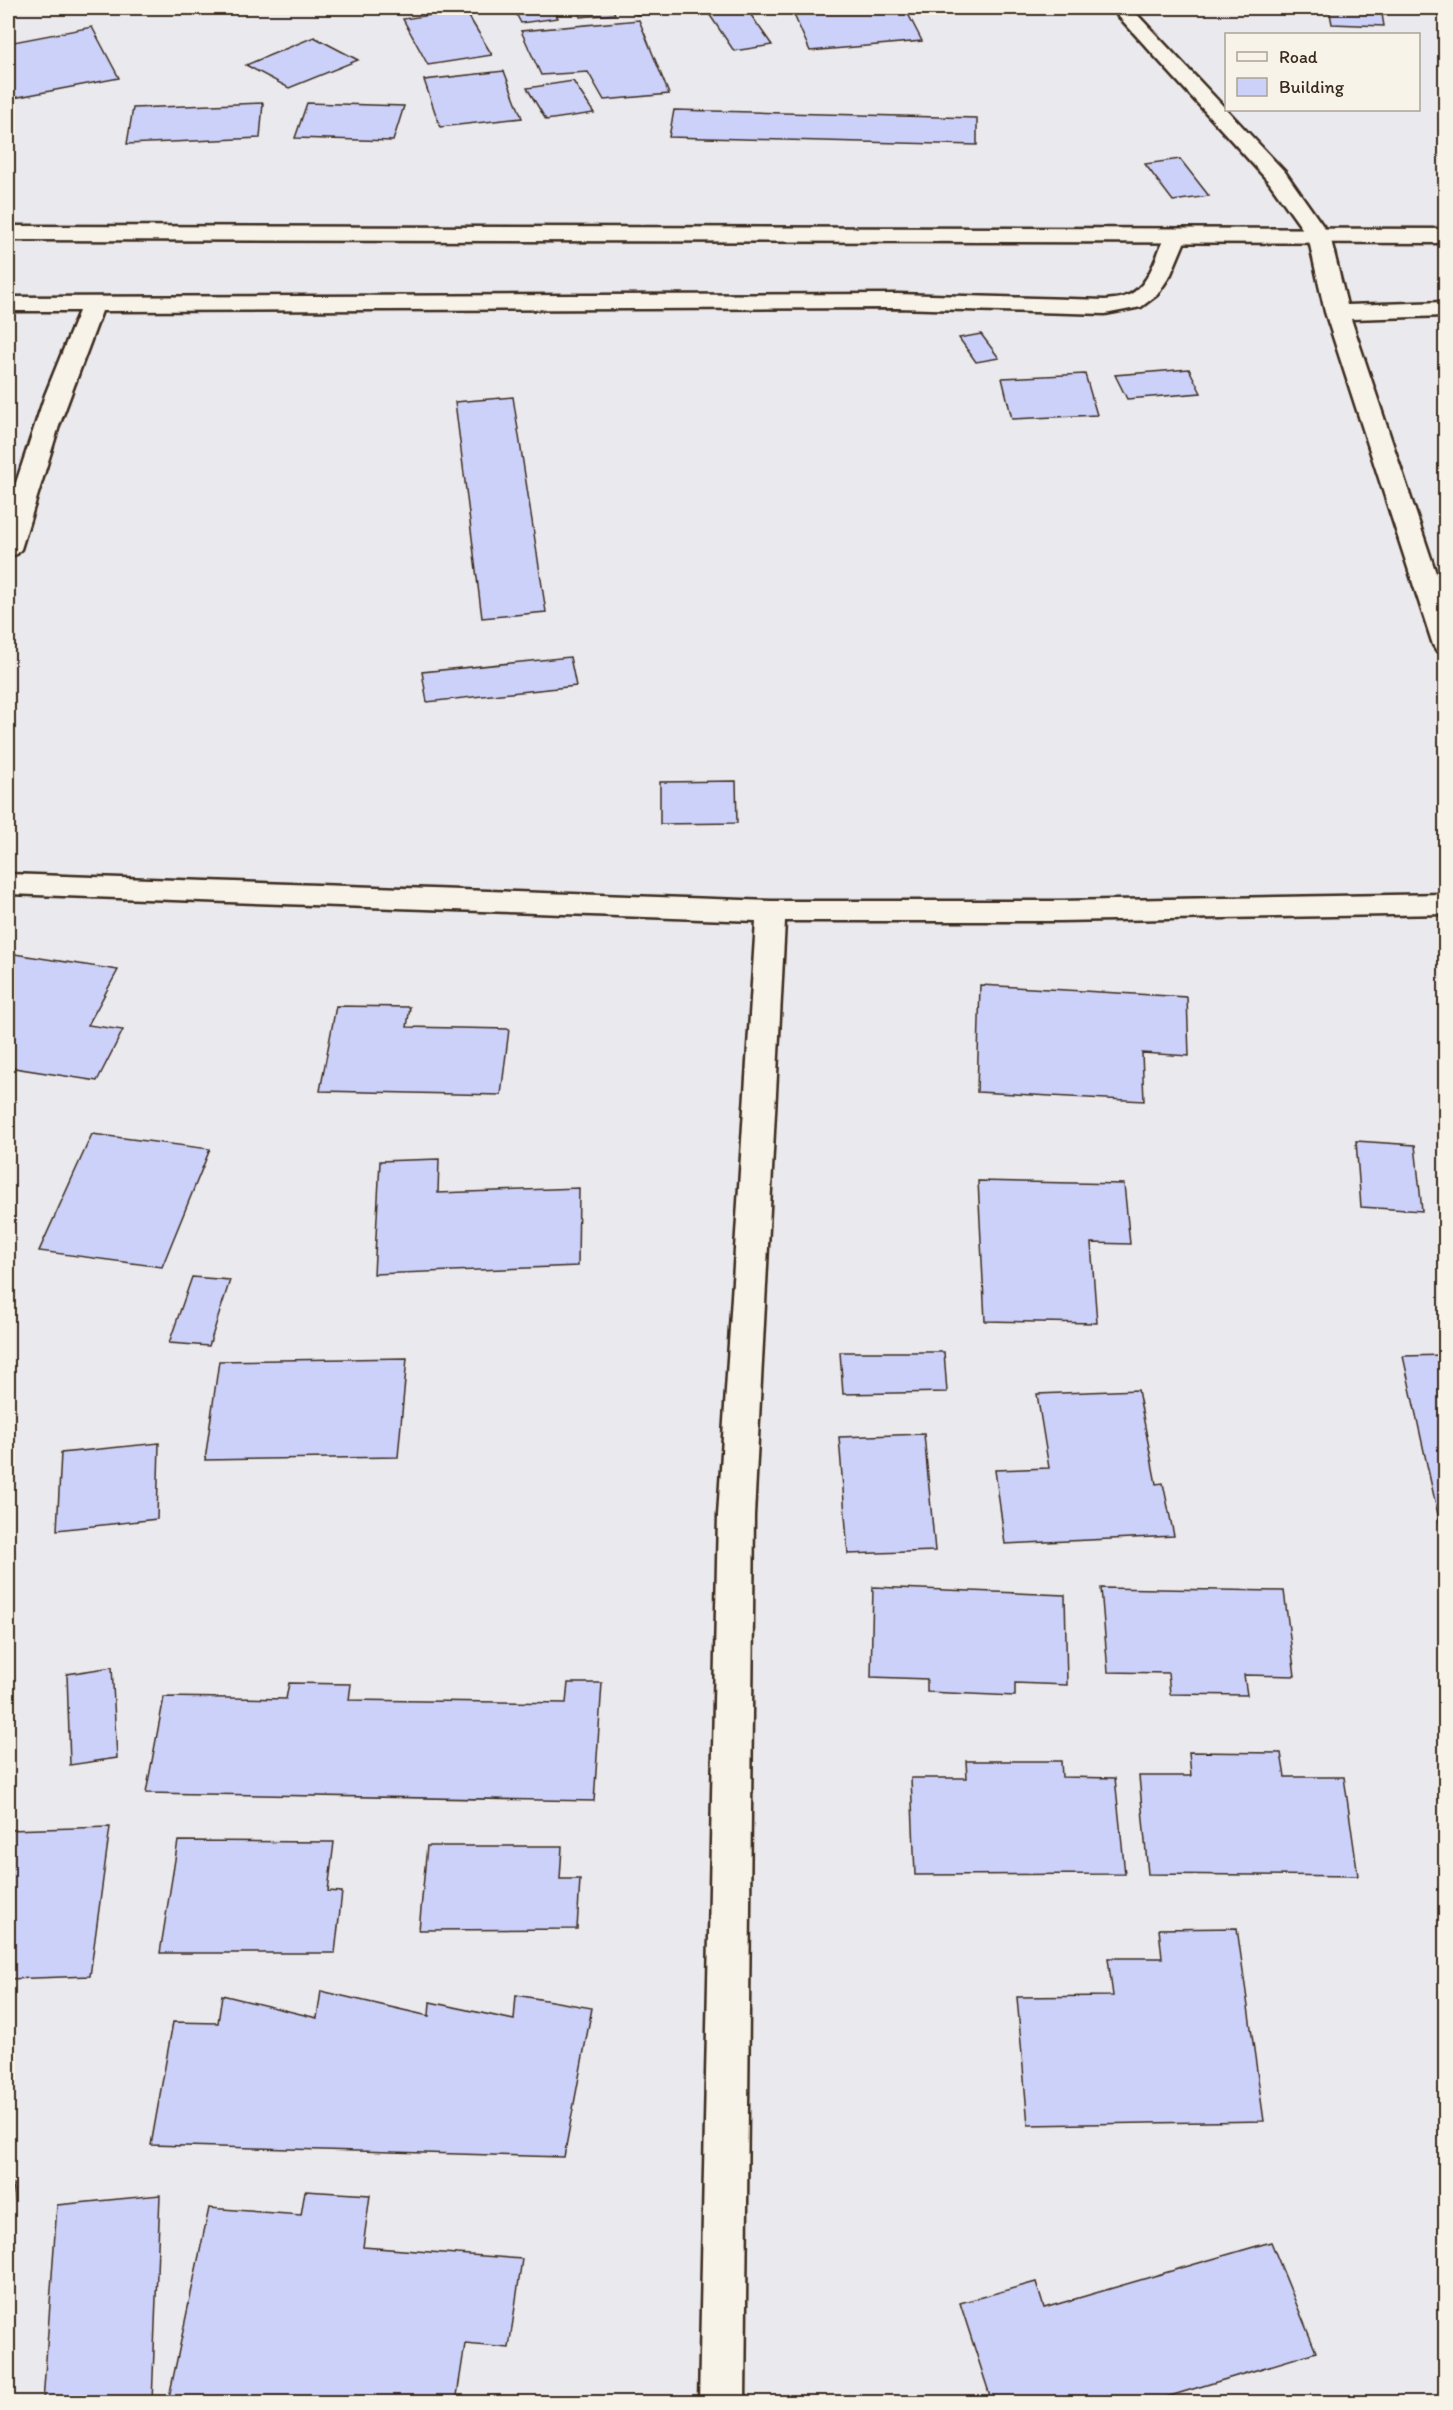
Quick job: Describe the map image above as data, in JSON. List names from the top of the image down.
{
  "legend": ["Road", "Building"]
}
